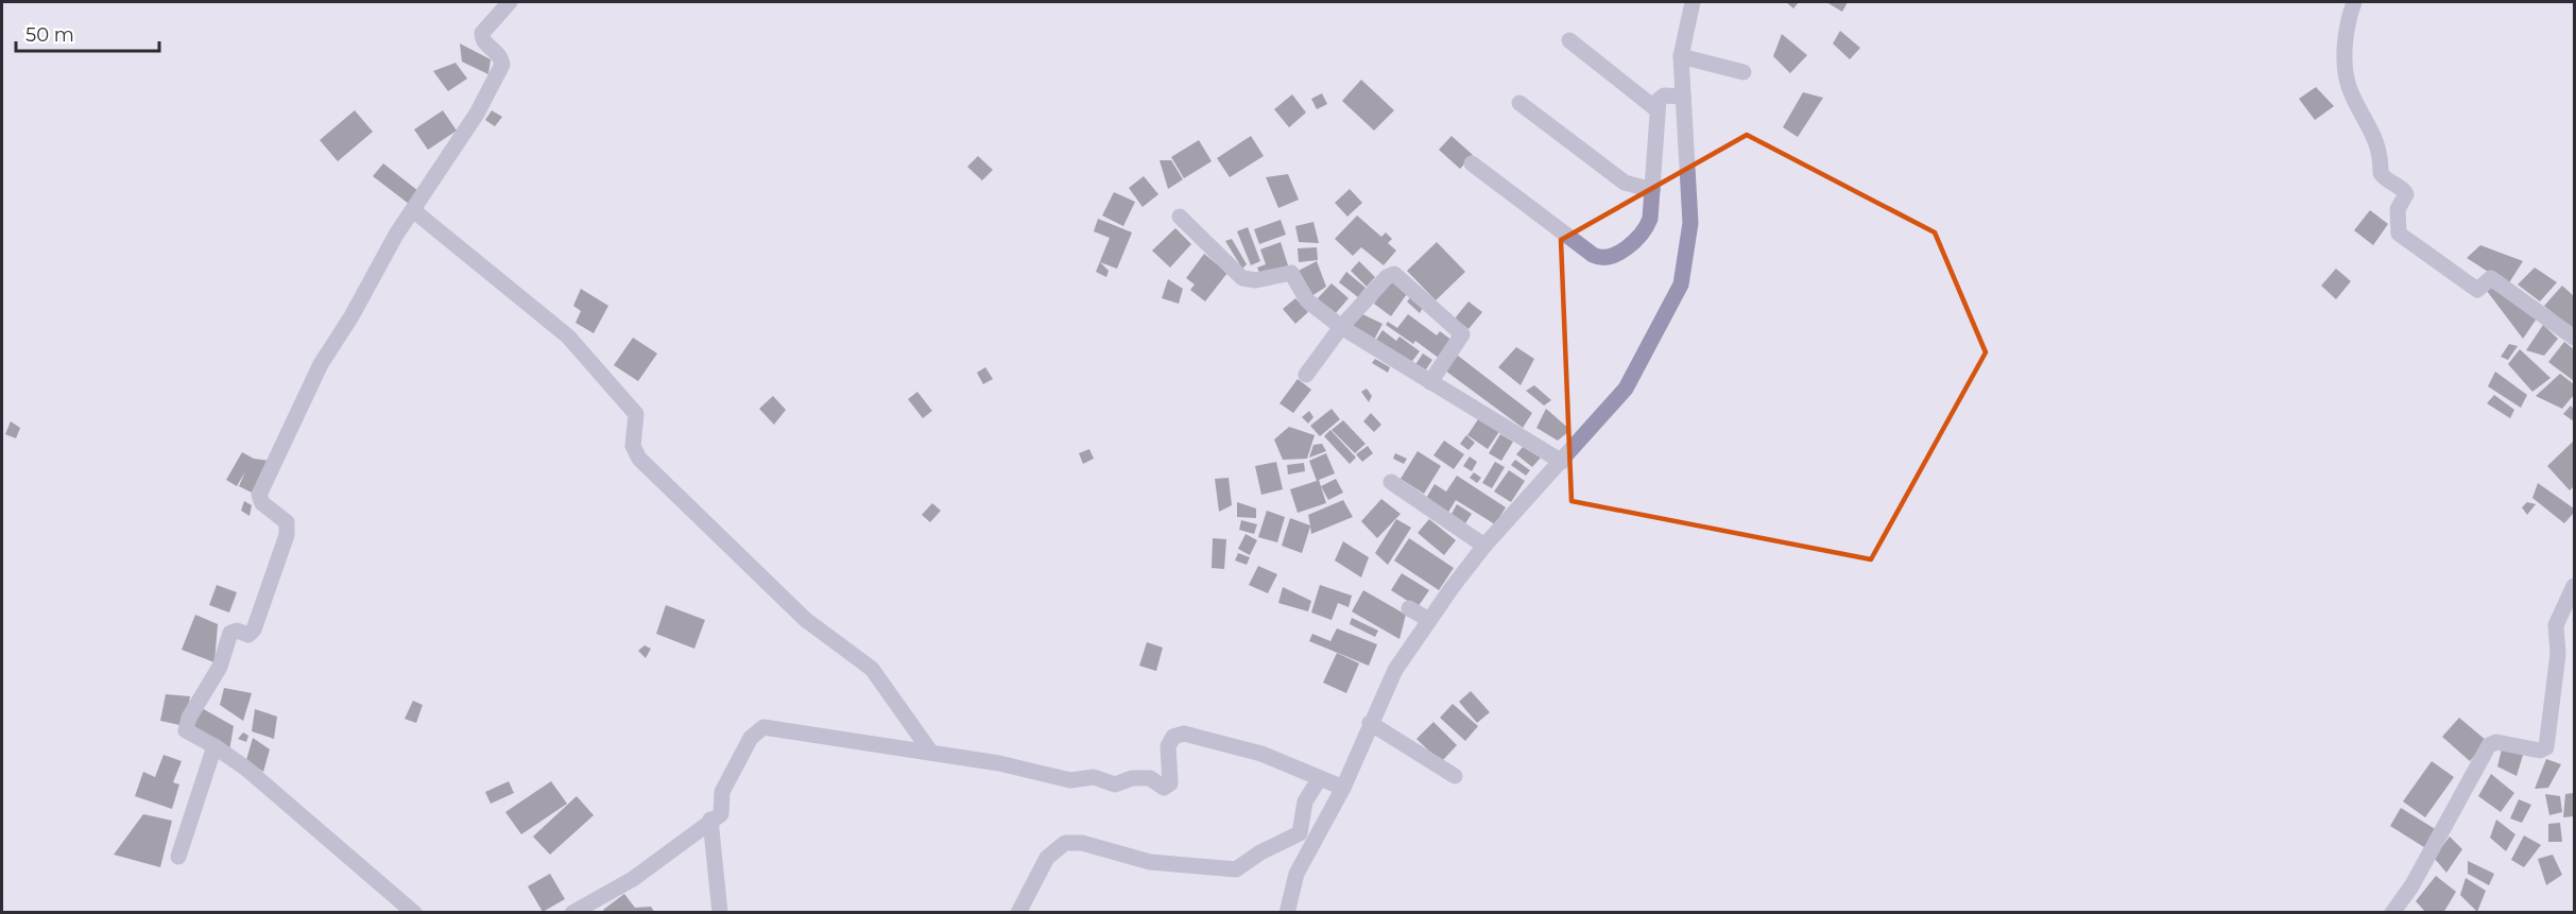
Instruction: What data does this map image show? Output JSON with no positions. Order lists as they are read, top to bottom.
{
  "scale_bar": "50 m"
}
